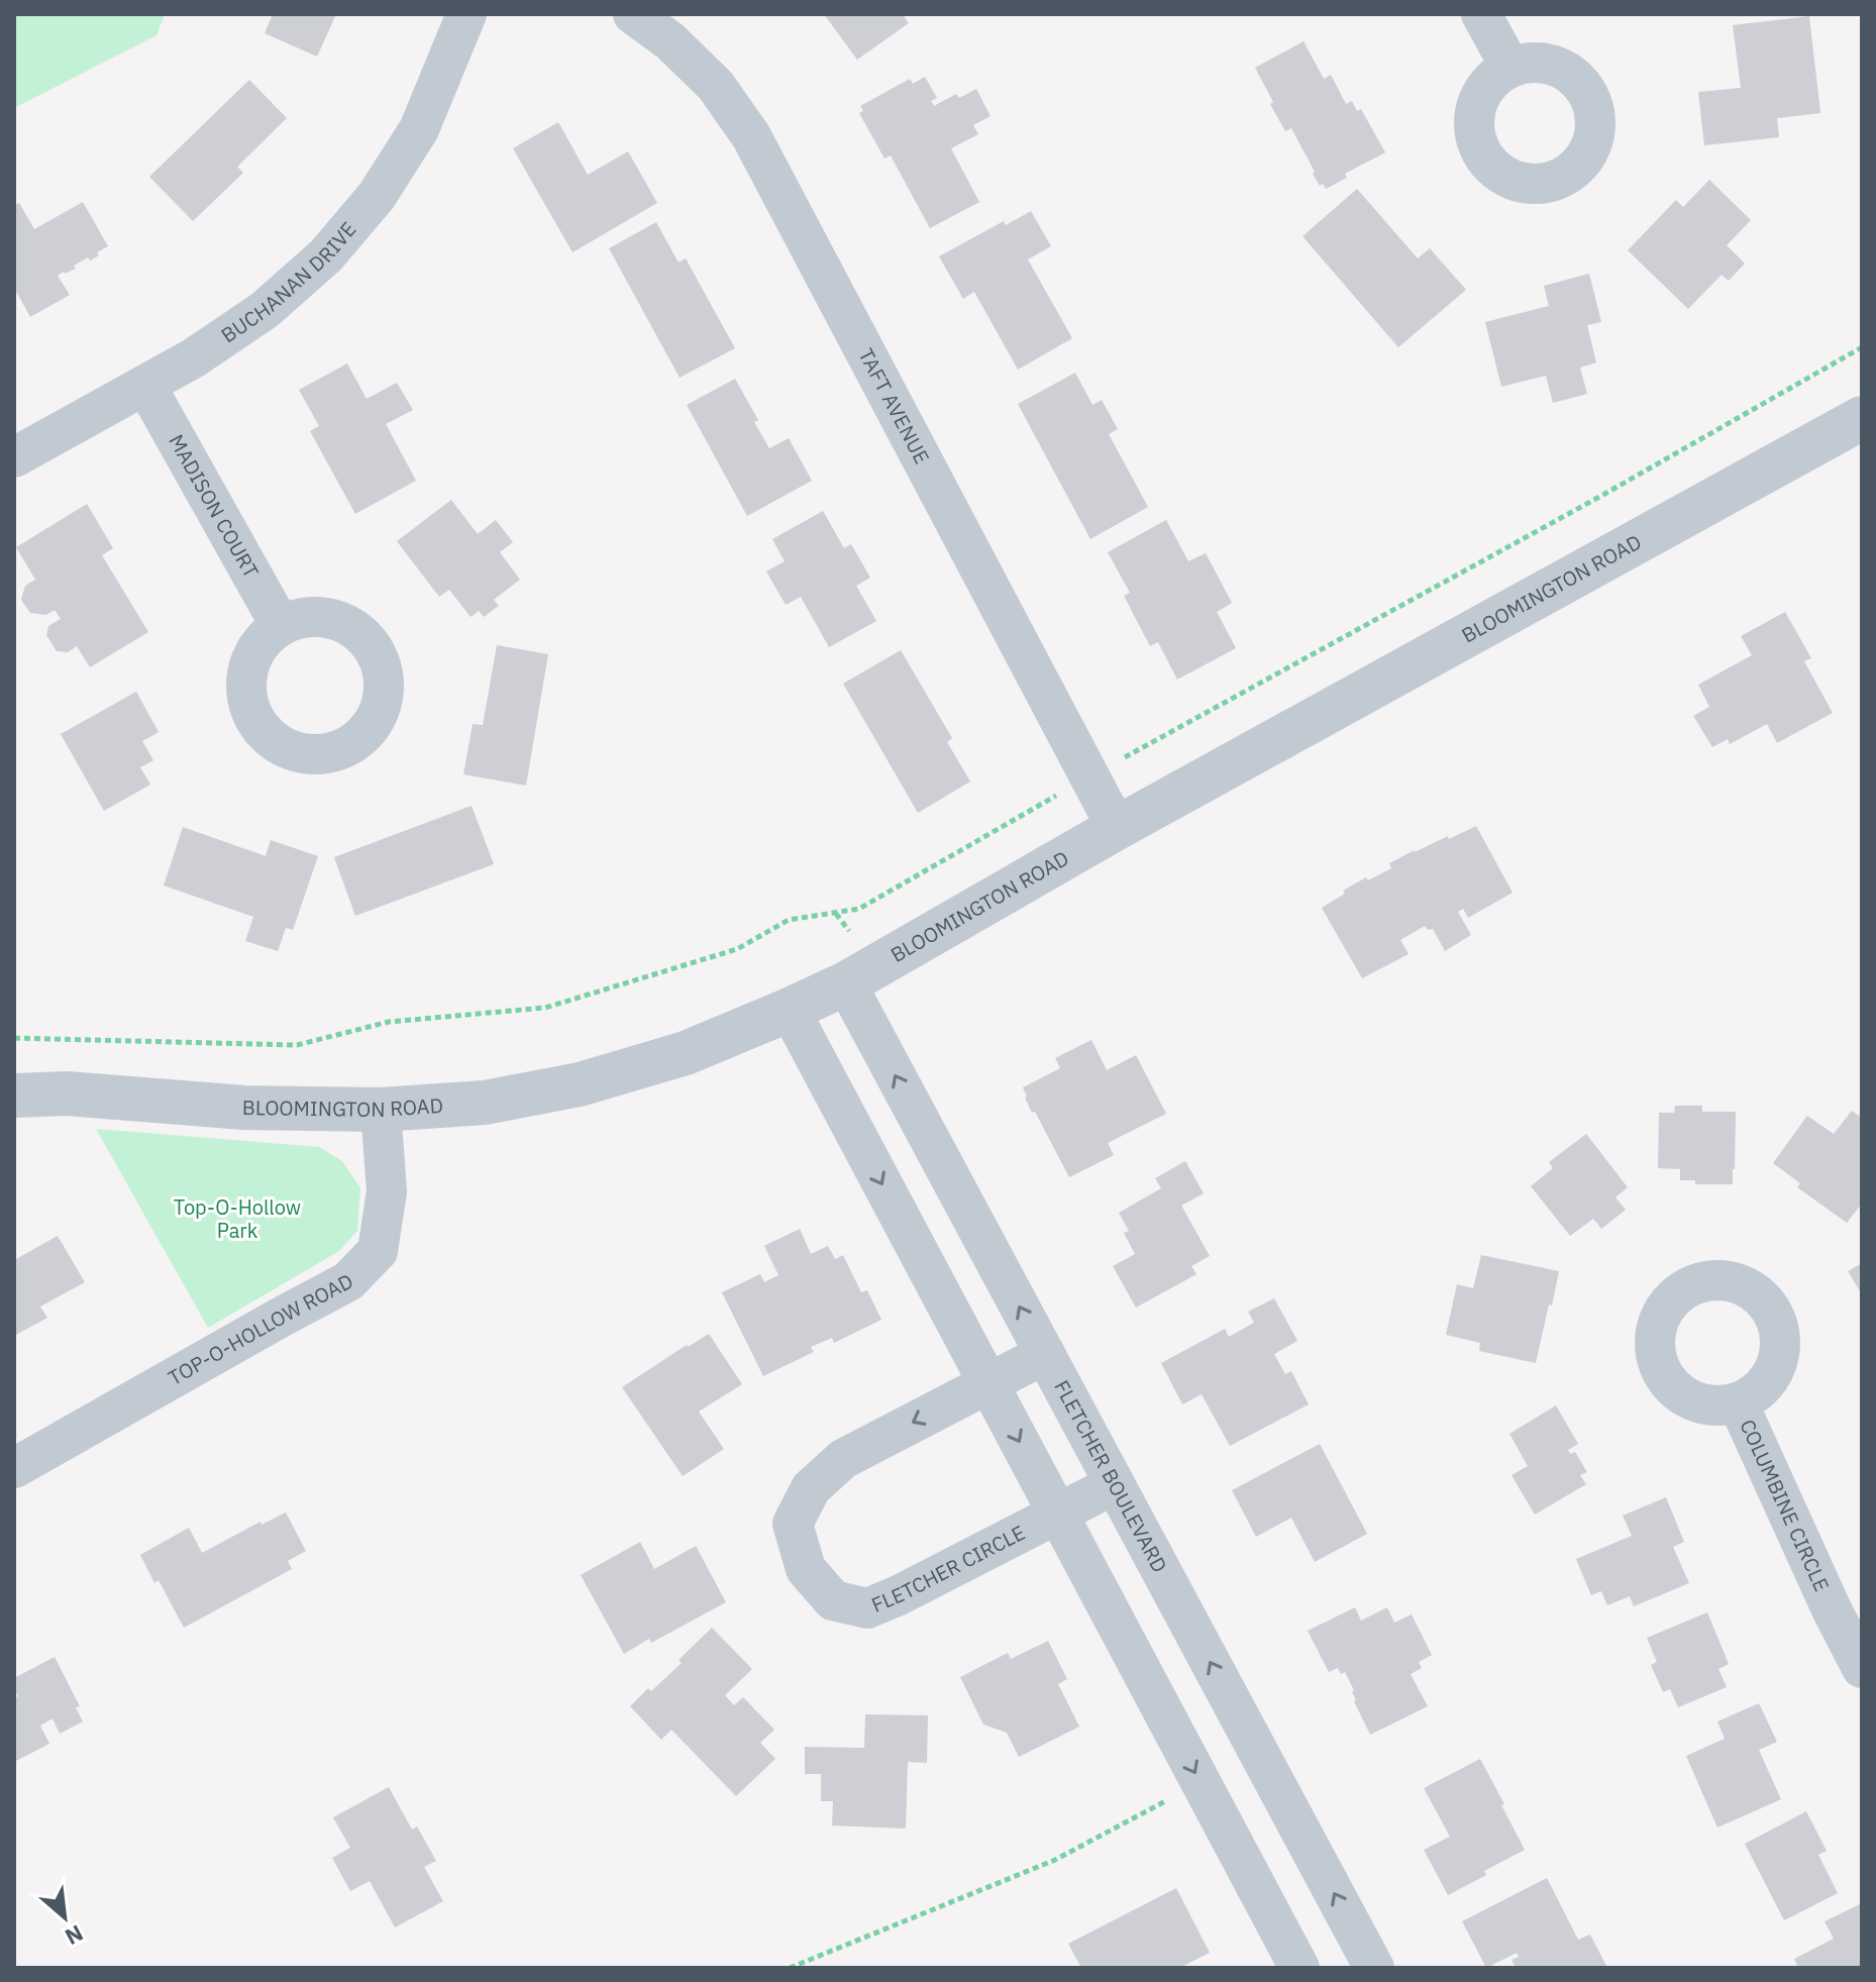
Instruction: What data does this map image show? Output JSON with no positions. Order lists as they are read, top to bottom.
{
  "streets": {
    "street": [
      "BUCHANAN DRIVE",
      "TAFT AVENUE",
      "MADISON COURT",
      "BLOOMINGTON ROAD",
      "TOP-O-HOLLOW ROAD",
      "FLETCHER BOULEVARD",
      "COLUMBINE CIRCLE",
      "FLETCHER CIRCLE"
    ]
  },
  "crossings": [
    ["BUCHANAN DRIVE", "MADISON COURT"],
    ["TAFT AVENUE", "BLOOMINGTON ROAD"],
    ["BLOOMINGTON ROAD", "TOP-O-HOLLOW ROAD"],
    ["BLOOMINGTON ROAD", "FLETCHER BOULEVARD"],
    ["FLETCHER BOULEVARD", "FLETCHER CIRCLE"]
  ],
  "parks": ["Top-O-Hollow Park"],
  "north": "bottom right"
}
